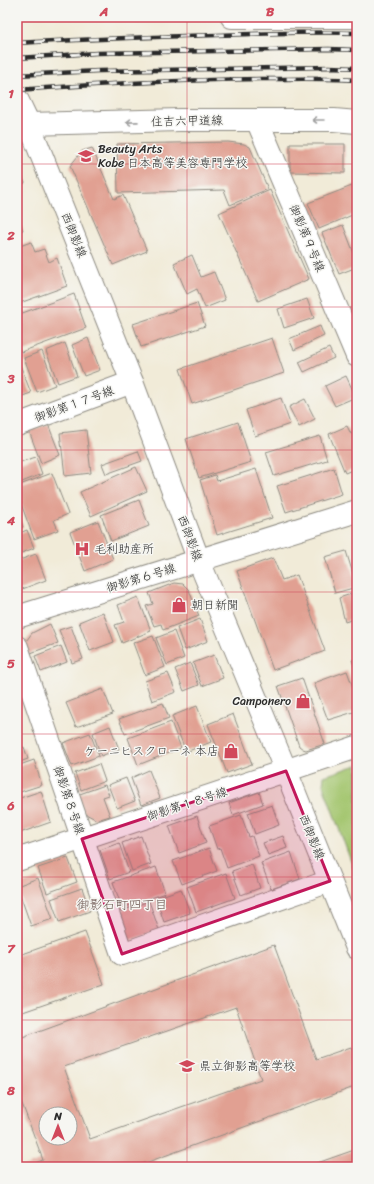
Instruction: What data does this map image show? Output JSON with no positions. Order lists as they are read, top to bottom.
{
  "streets": {
    "street": [
      "住吉六甲道線",
      "西御影線",
      "御影第９号線",
      "御影第１７号線",
      "御影第６号線",
      "御影第８号線",
      "御影第１８号線"
    ]
  },
  "crossings": [
    ["住吉六甲道線", "西御影線"],
    ["住吉六甲道線", "御影第９号線"],
    ["西御影線", "御影第１７号線"],
    ["西御影線", "御影第６号線"],
    ["西御影線", "御影第８号線"],
    ["西御影線", "御影第１８号線"],
    ["御影第８号線", "御影第１８号線"]
  ],
  "districts": ["御影石町四丁目"],
  "places": {
    "school or university": ["Beauty Arts Kobe 日本高等美容専門学校", "県立御影高等学校"],
    "hospital": ["毛利助産所"],
    "shop": ["朝日新聞", "Camponero", "ケーニヒスクローネ 本店"]
  },
  "north": "top",
  "grid": {
    "columns": ["A", "B"],
    "rows": [
      "1",
      "2",
      "3",
      "4",
      "5",
      "6",
      "7",
      "8"
    ]
  }
}
